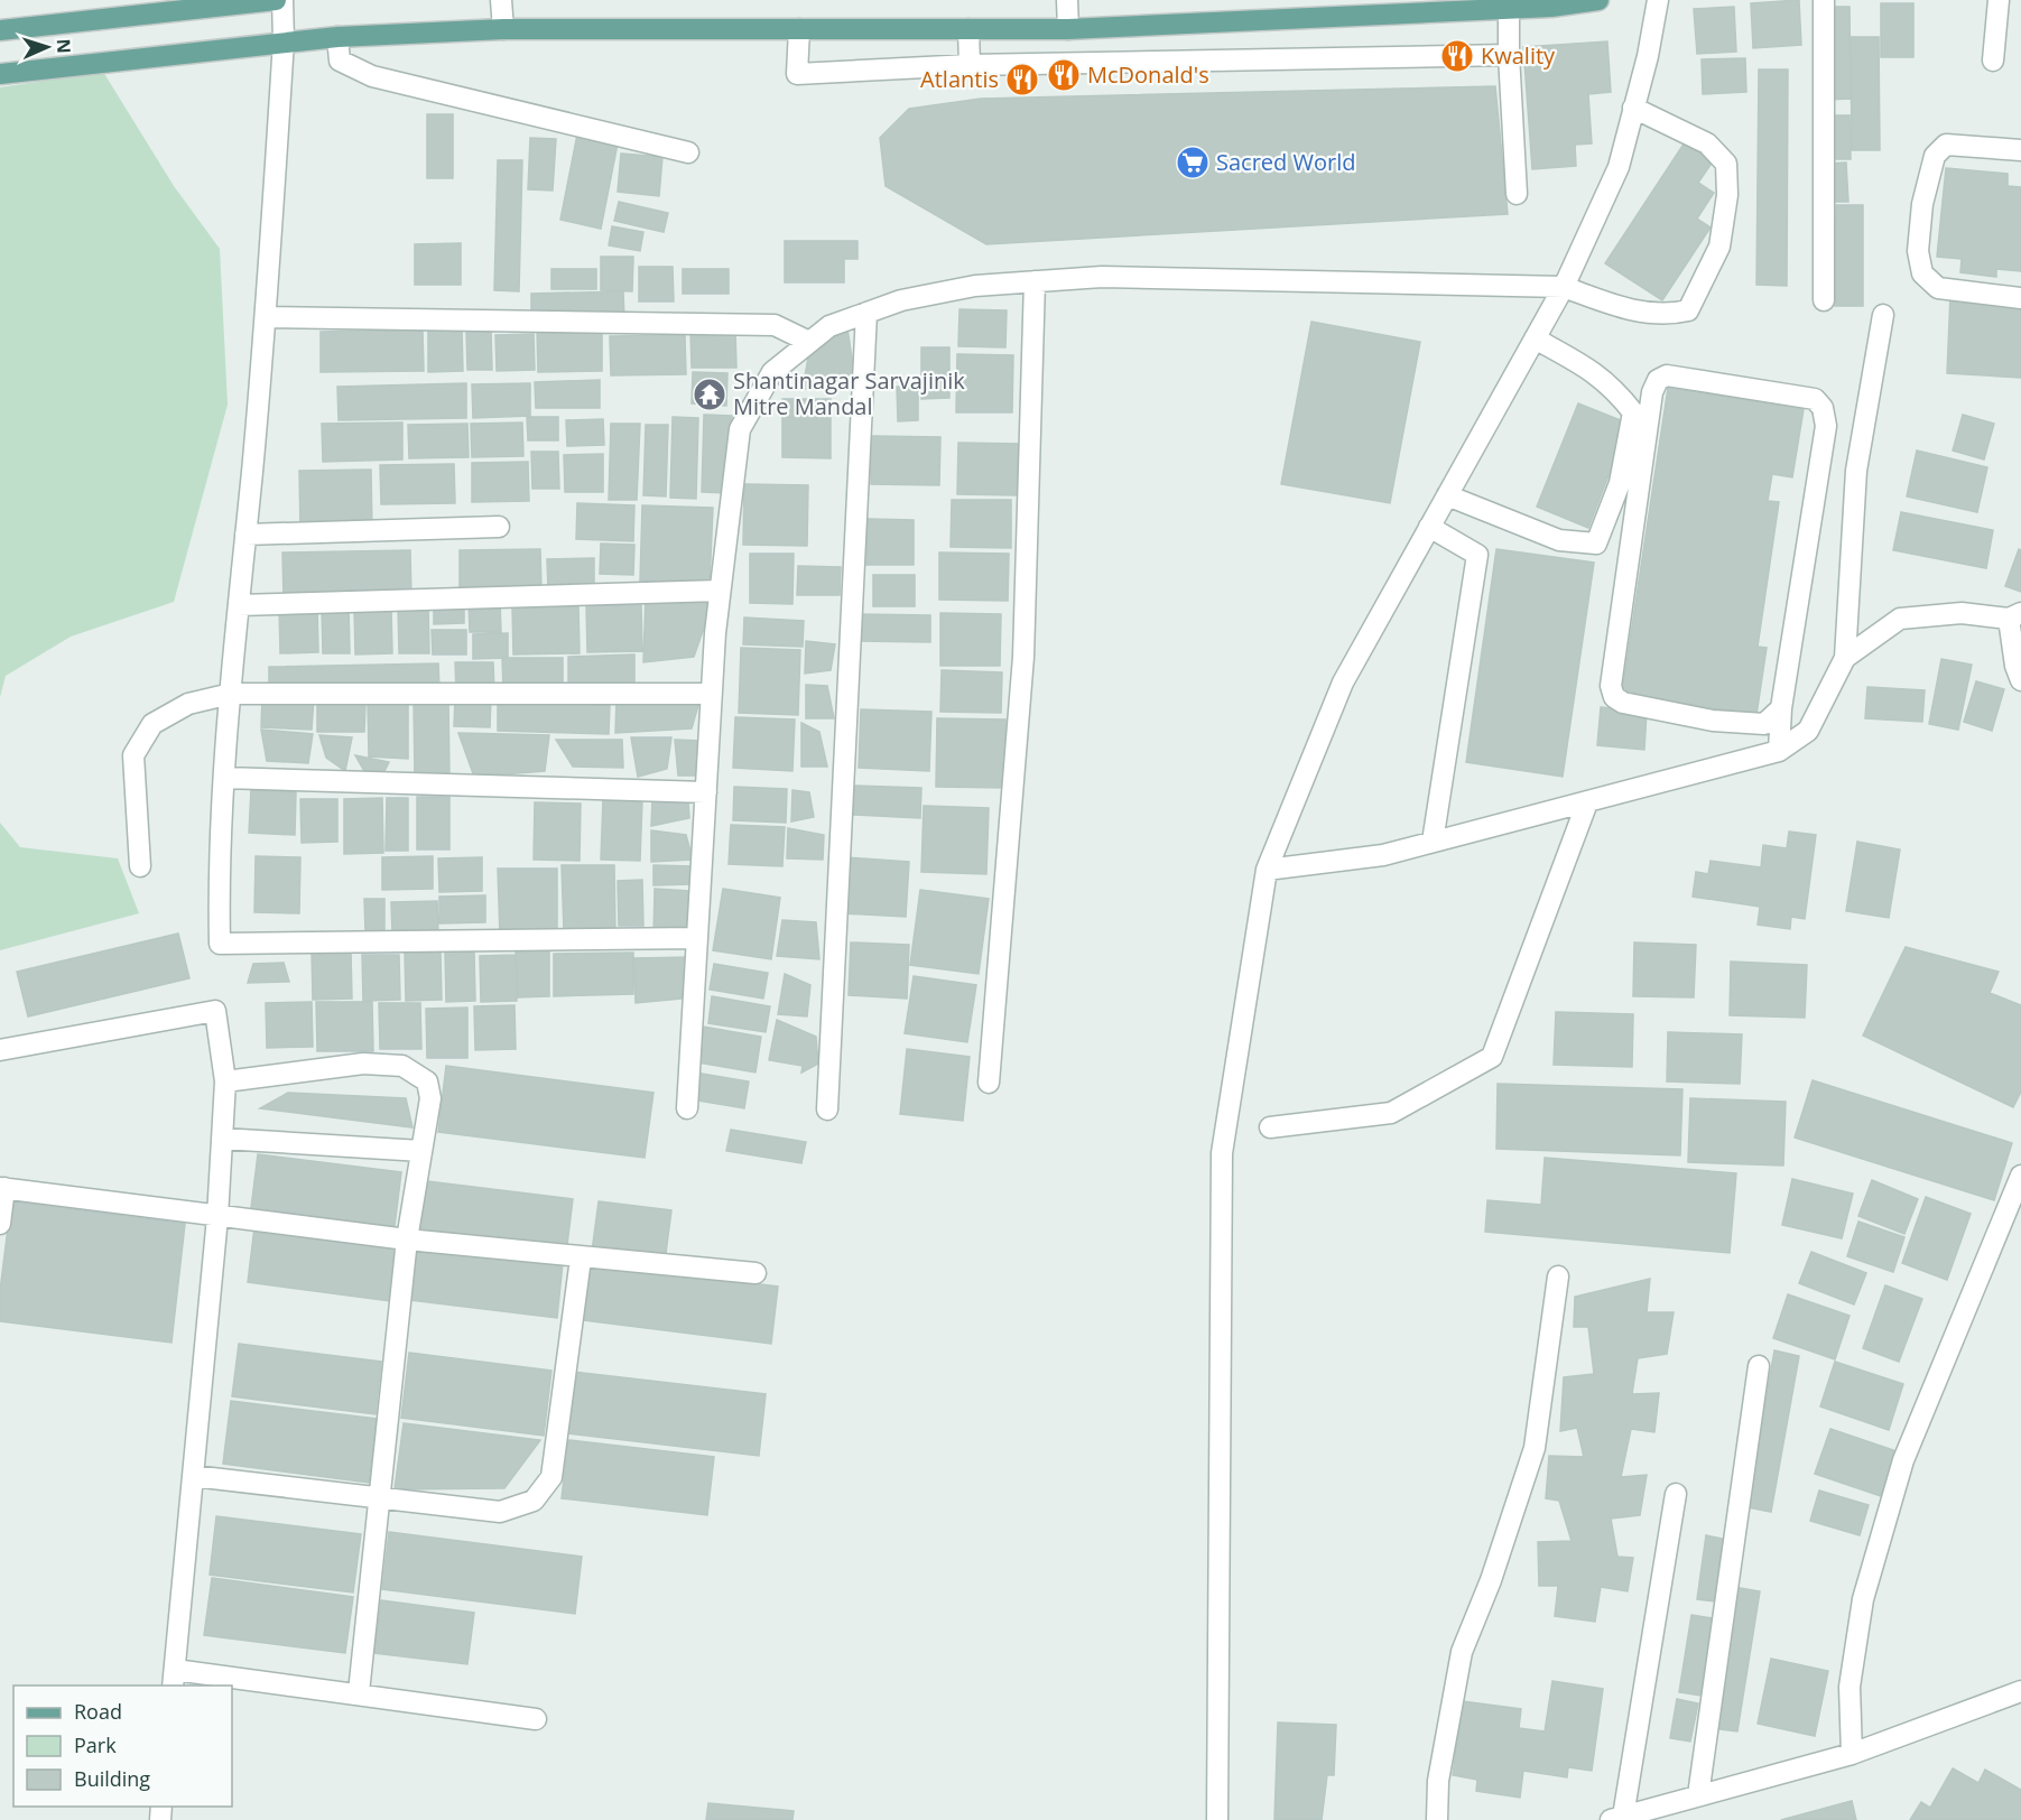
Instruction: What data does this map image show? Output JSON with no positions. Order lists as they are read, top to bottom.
{
  "places": {
    "restaurant": ["Kwality", "McDonald's", "Atlantis"],
    "supermarket": ["Sacred World"],
    "temple": ["Shantinagar Sarvajinik Mitre Mandal"]
  },
  "legend": ["Road", "Park", "Building"],
  "north": "right"
}
